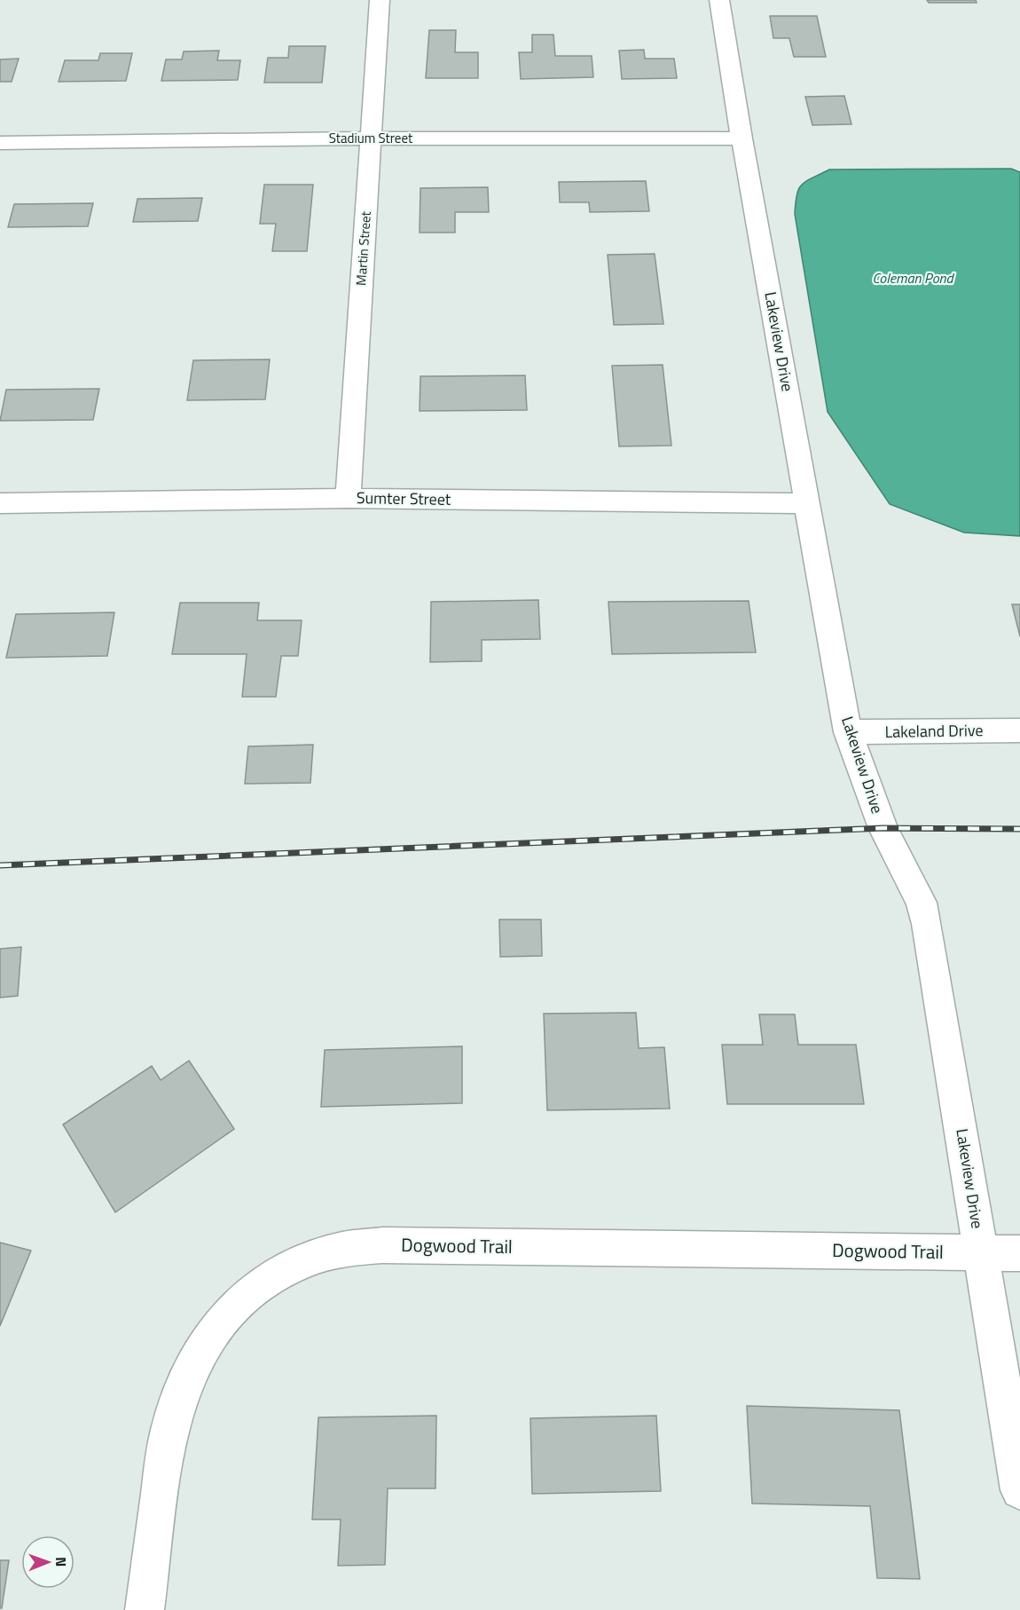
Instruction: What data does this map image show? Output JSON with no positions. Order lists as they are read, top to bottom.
{
  "streets": {
    "street": [
      "Stadium Street",
      "Martin Street",
      "Lakeview Drive",
      "Sumter Street",
      "Lakeland Drive",
      "Dogwood Trail"
    ]
  },
  "crossings": [
    ["Stadium Street", "Martin Street"],
    ["Stadium Street", "Lakeview Drive"],
    ["Martin Street", "Sumter Street"],
    ["Lakeview Drive", "Sumter Street"],
    ["Lakeview Drive", "Lakeland Drive"],
    ["Lakeview Drive", "Dogwood Trail"]
  ],
  "water": ["Coleman Pond"],
  "north": "right"
}
